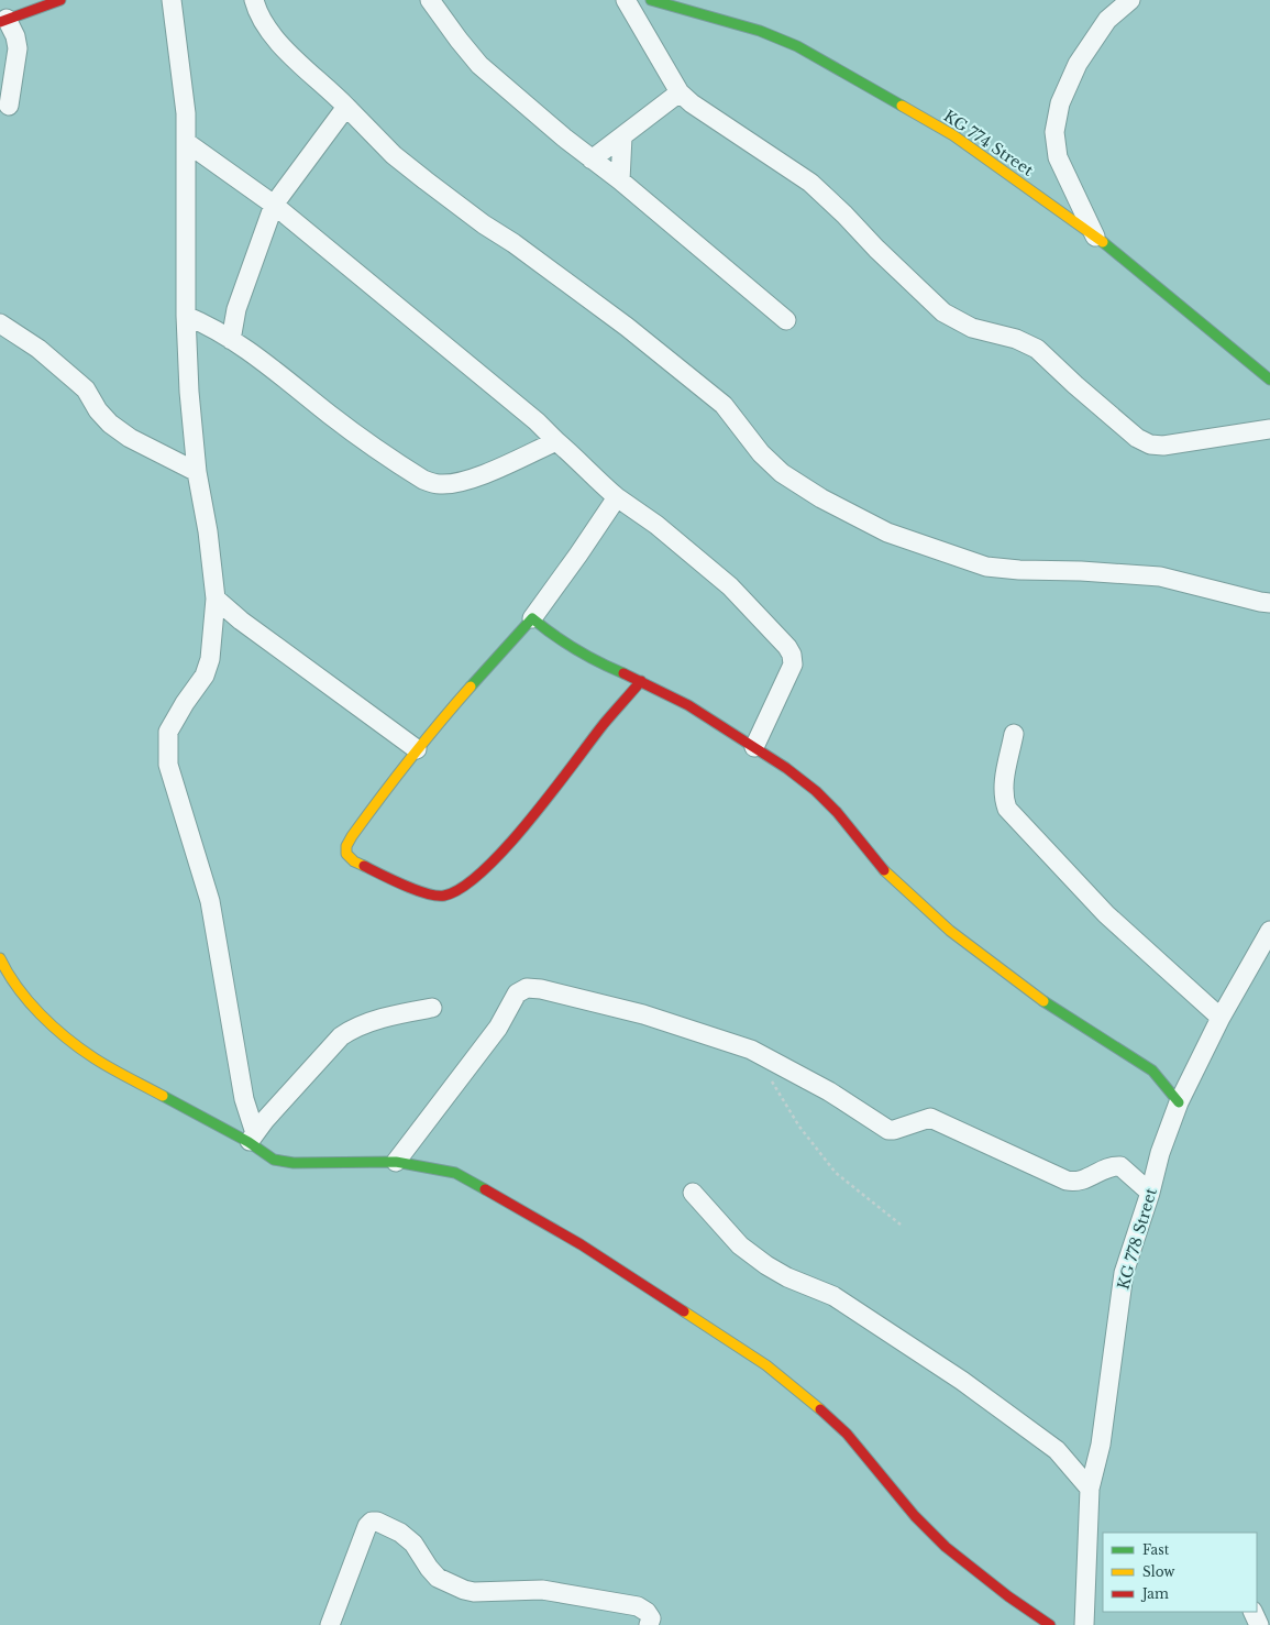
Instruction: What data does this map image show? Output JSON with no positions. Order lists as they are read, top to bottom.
{
  "streets": {
    "street": ["KG 774 Street", "KG 778 Street"]
  },
  "legend": ["Fast", "Slow", "Jam"]
}
